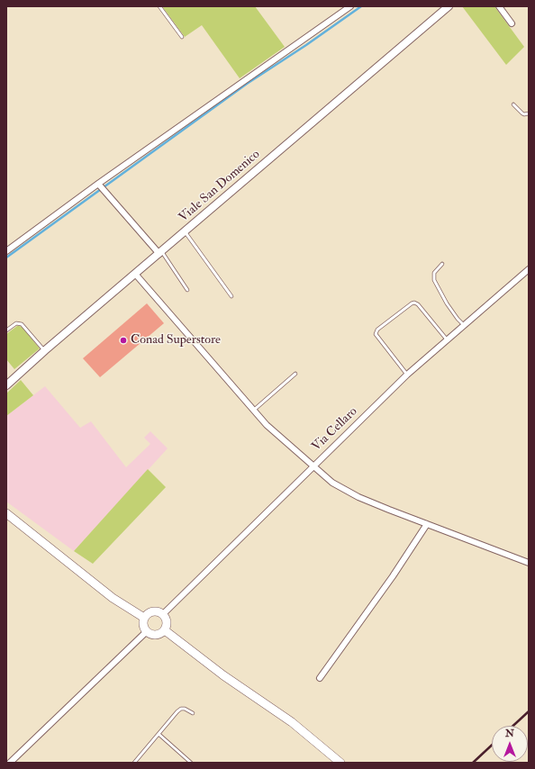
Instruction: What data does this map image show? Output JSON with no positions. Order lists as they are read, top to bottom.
{
  "streets": {
    "main road": ["Viale San Domenico"],
    "street": ["Via Cellaro"]
  },
  "places": ["Conad Superstore"],
  "north": "top"
}
